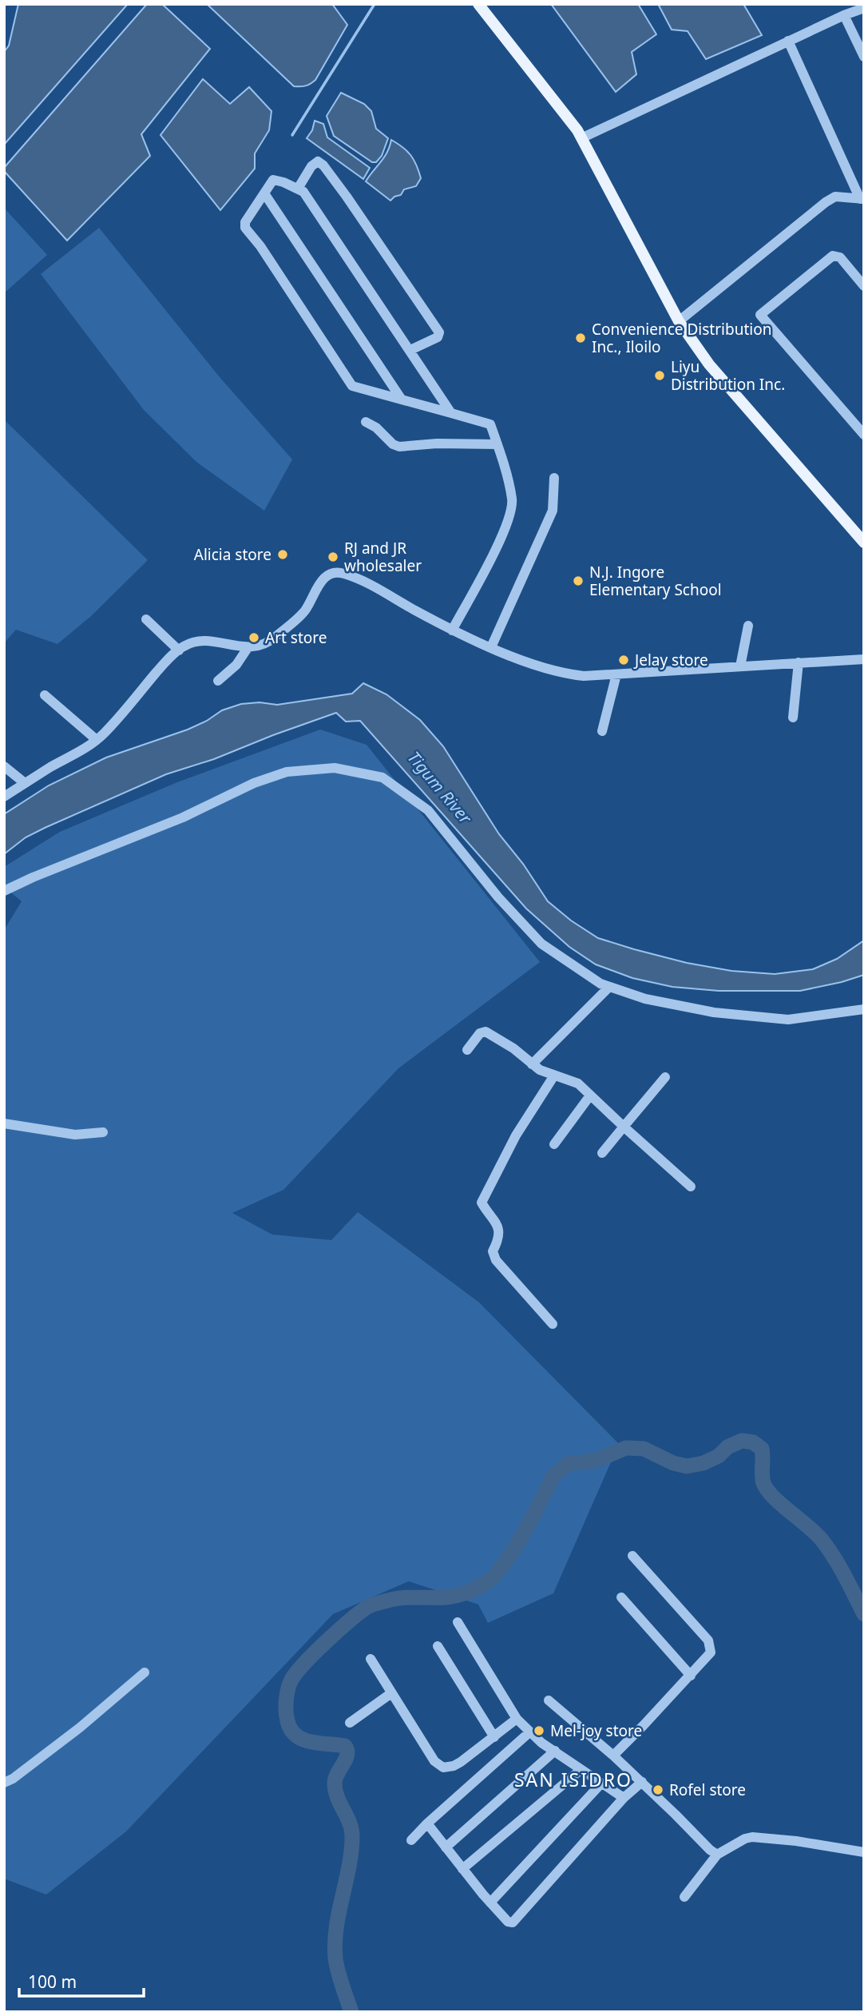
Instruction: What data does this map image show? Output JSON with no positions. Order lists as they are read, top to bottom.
{
  "districts": ["SAN ISIDRO"],
  "water": ["Tigum River"],
  "places": [
    "Convenience Distribution Inc., Iloilo",
    "Liyu Distribution Inc.",
    "Alicia store",
    "RJ and JR wholesaler",
    "N.J. Ingore Elementary School",
    "Art store",
    "Jelay store",
    "Mel-joy store",
    "Rofel store"
  ],
  "scale_bar": "100 m"
}
